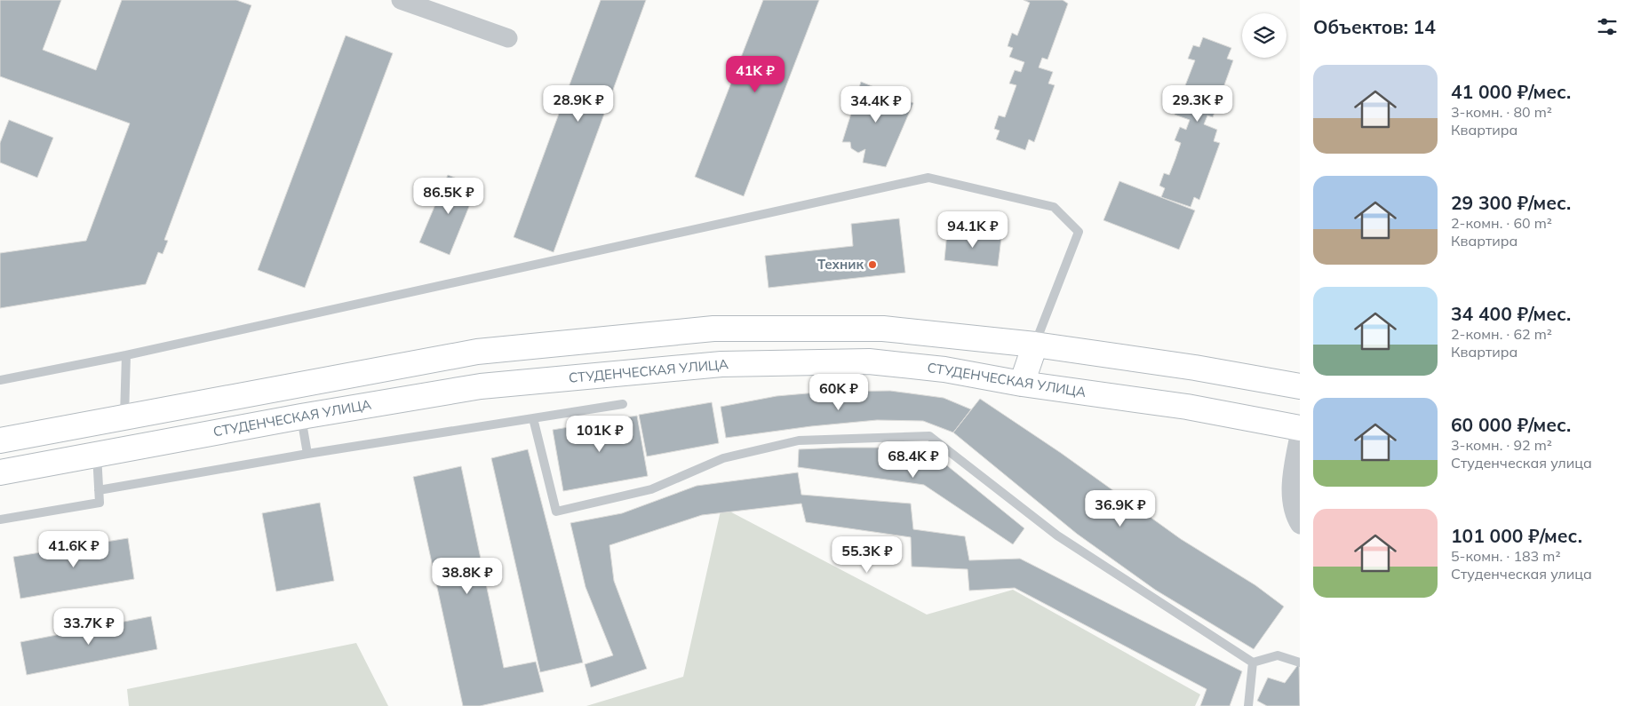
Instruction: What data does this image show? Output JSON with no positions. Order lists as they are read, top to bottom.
{
  "streets": {
    "main road": ["СТУДЕНЧЕСКАЯ УЛИЦА"]
  },
  "places": ["Техник"],
  "page": {
    "heading": "Объектов: 14",
    "list": [
      {
        "name": "41 000 ₽/мес.",
        "note": "3-комн. · 80 m² · Квартира"
      },
      {
        "name": "29 300 ₽/мес.",
        "note": "2-комн. · 60 m² · Квартира"
      },
      {
        "name": "34 400 ₽/мес.",
        "note": "2-комн. · 62 m² · Квартира"
      },
      {
        "name": "60 000 ₽/мес.",
        "note": "3-комн. · 92 m² · Студенческая улица"
      },
      {
        "name": "101 000 ₽/мес.",
        "note": "5-комн. · 183 m² · Студенческая улица"
      }
    ],
    "price": [
      "41K ₽",
      "28.9K ₽",
      "29.3K ₽",
      "34.4K ₽",
      "86.5K ₽",
      "94.1K ₽",
      "60K ₽",
      "101K ₽",
      "68.4K ₽",
      "36.9K ₽",
      "41.6K ₽",
      "55.3K ₽",
      "38.8K ₽",
      "33.7K ₽"
    ]
  }
}
